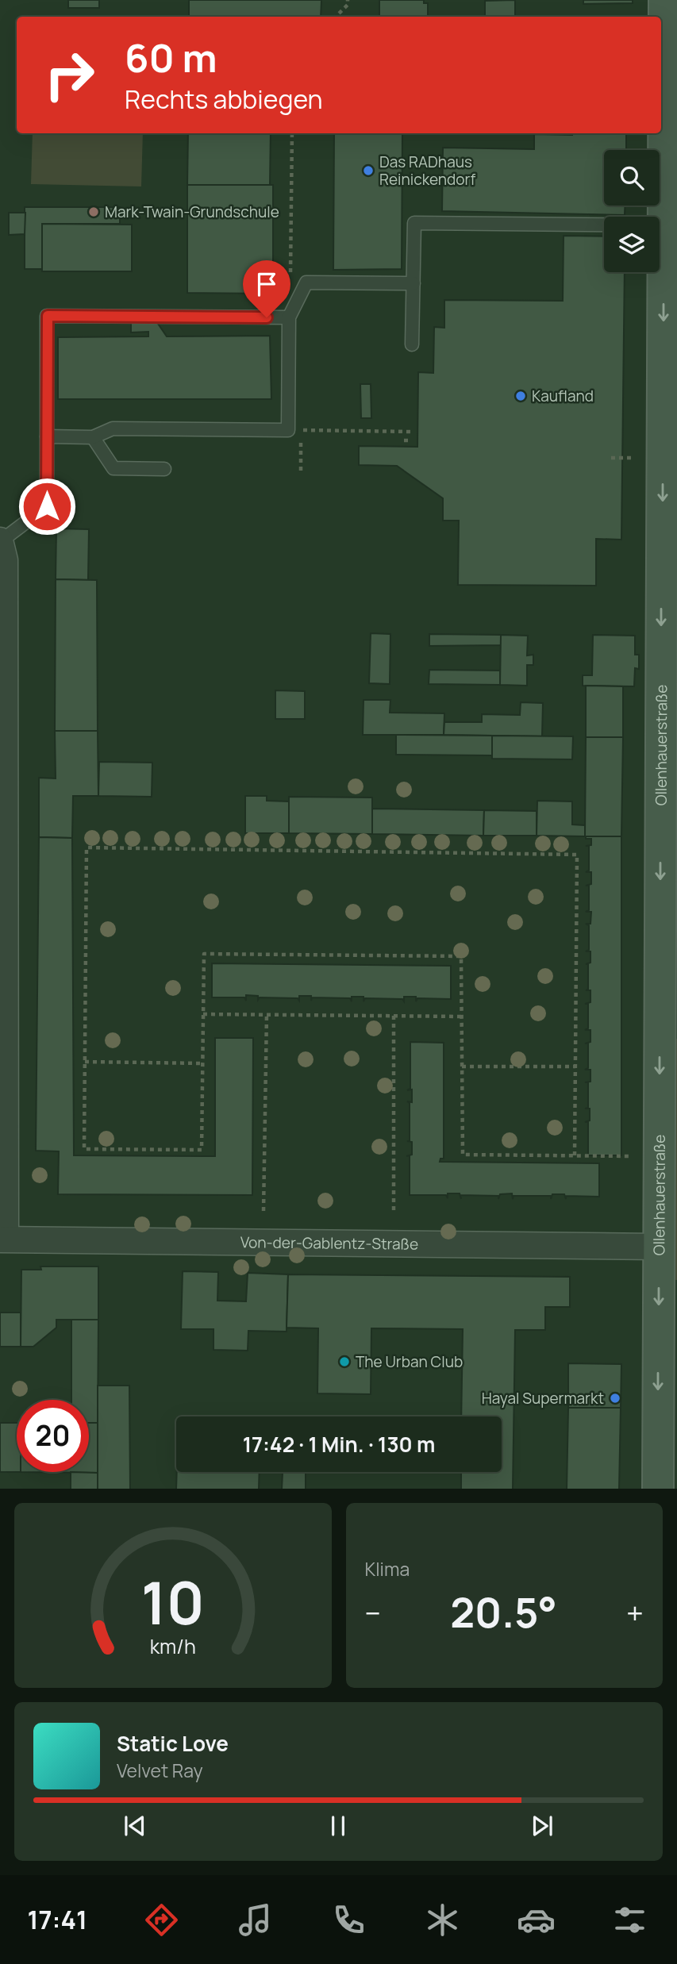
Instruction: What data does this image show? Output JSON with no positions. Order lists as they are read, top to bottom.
{
  "streets": {
    "main road": ["Ollenhauerstraße"],
    "street": ["Von-der-Gablentz-Straße"]
  },
  "crossings": [
    ["Ollenhauerstraße", "Von-der-Gablentz-Straße"]
  ],
  "one_way": ["Ollenhauerstraße"],
  "places": [
    "Das RADhaus Reinickendorf",
    "Mark-Twain-Grundschule",
    "Kaufland",
    "The Urban Club",
    "Hayal Supermarkt"
  ],
  "page": {
    "turn": ["60 m", "Rechts abbiegen"],
    "limit": "20",
    "trip": "17:42 · 1 Min. · 130 m",
    "tile": "Klima",
    "heat": ["−", "20.5°", "+"],
    "song": ["Static Love", "Velvet Ray"],
    "tabs": "17:41",
    "gauge": ["10", "km/h"]
  }
}
